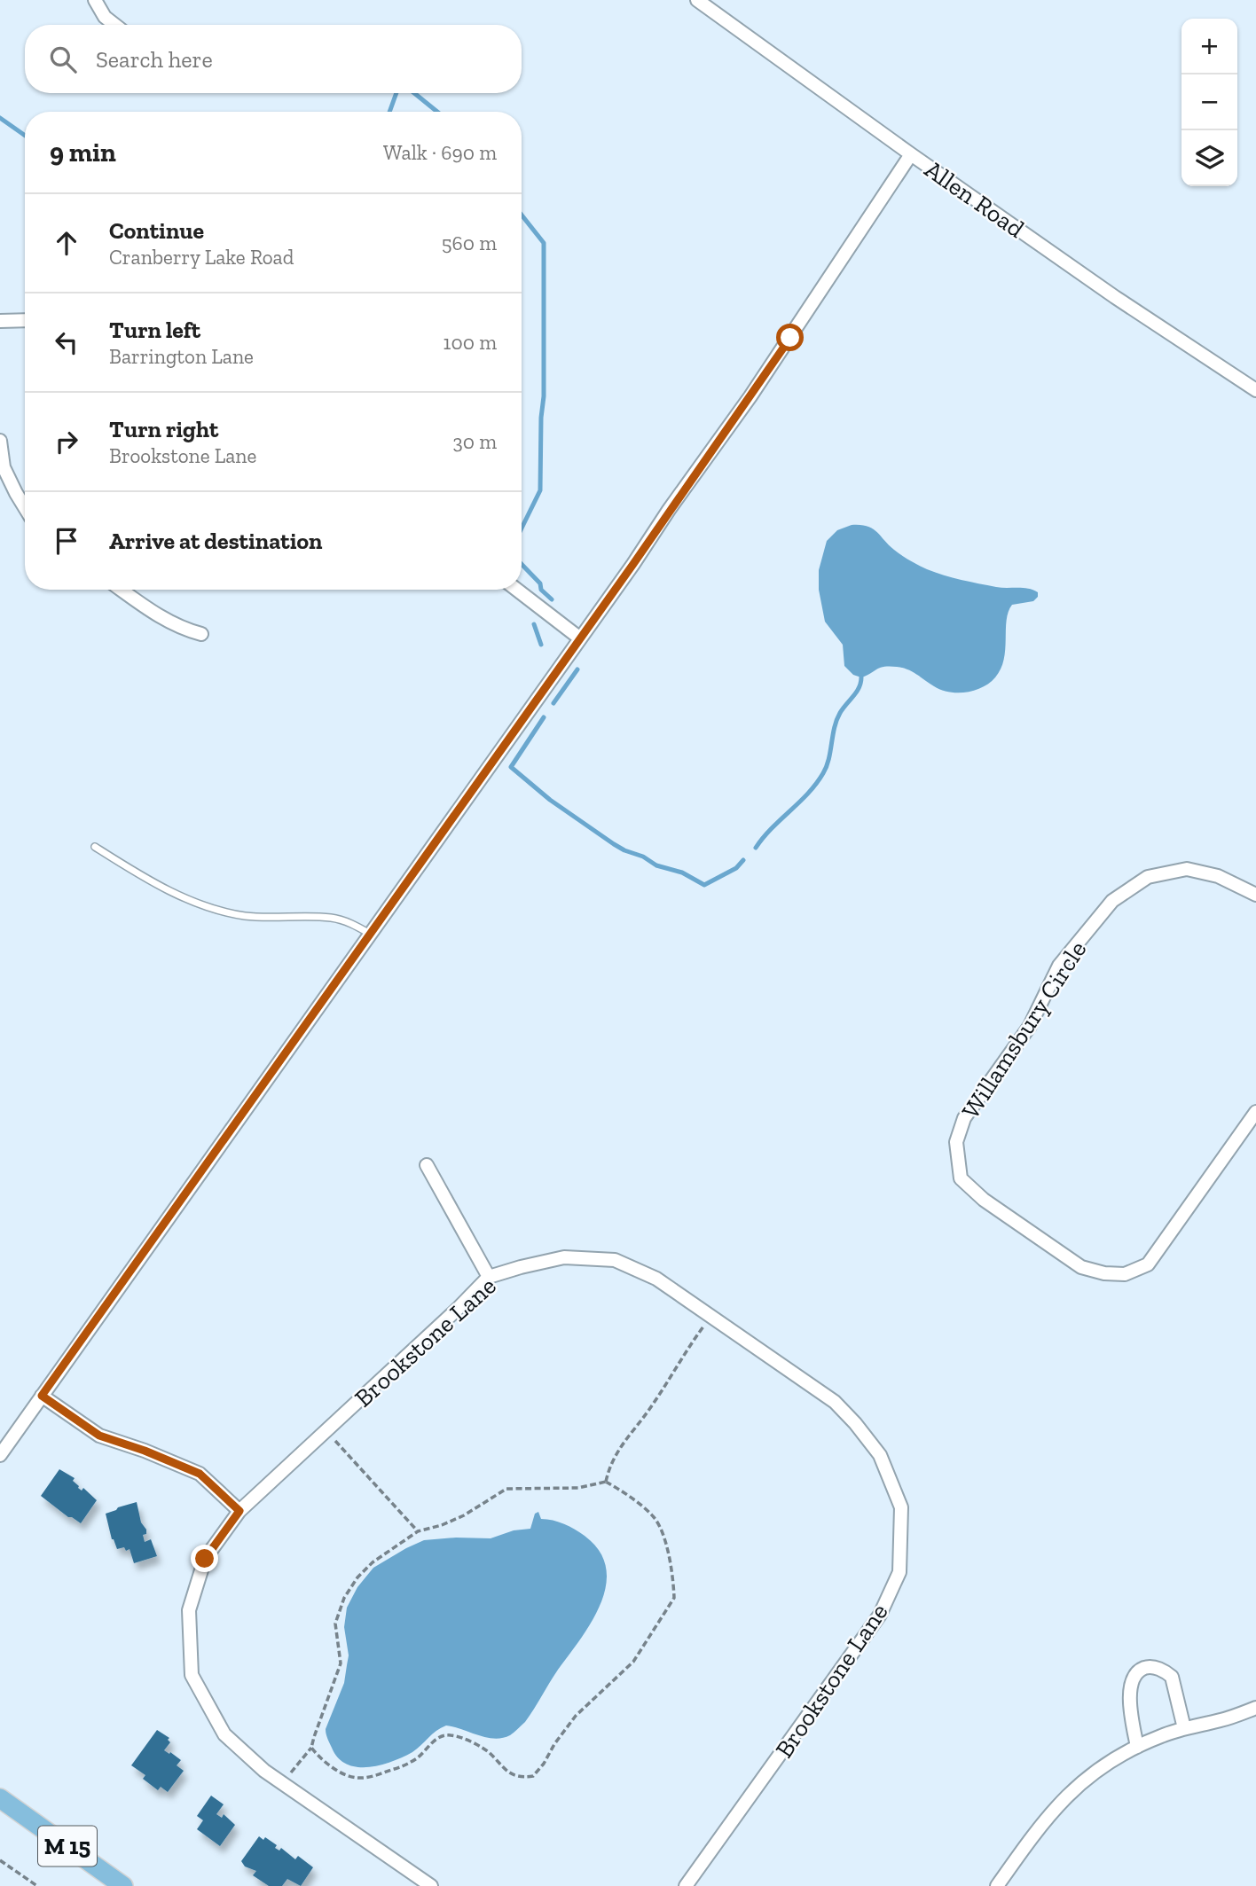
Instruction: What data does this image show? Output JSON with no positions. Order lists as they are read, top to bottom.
{
  "streets": {
    "main road": ["M 15"],
    "street": ["Allen Road", "Willamsbury Circle", "Brookstone Lane"]
  },
  "page": {
    "map_buttons": ["+", "−"],
    "search": "Search here",
    "heading": ["9 min", "Walk · 690 m"],
    "list": [
      ["Continue", "Cranberry Lake Road", "560 m"],
      ["Turn left", "Barrington Lane", "100 m"],
      ["Turn right", "Brookstone Lane", "30 m"],
      "Arrive at destination"
    ]
  }
}
